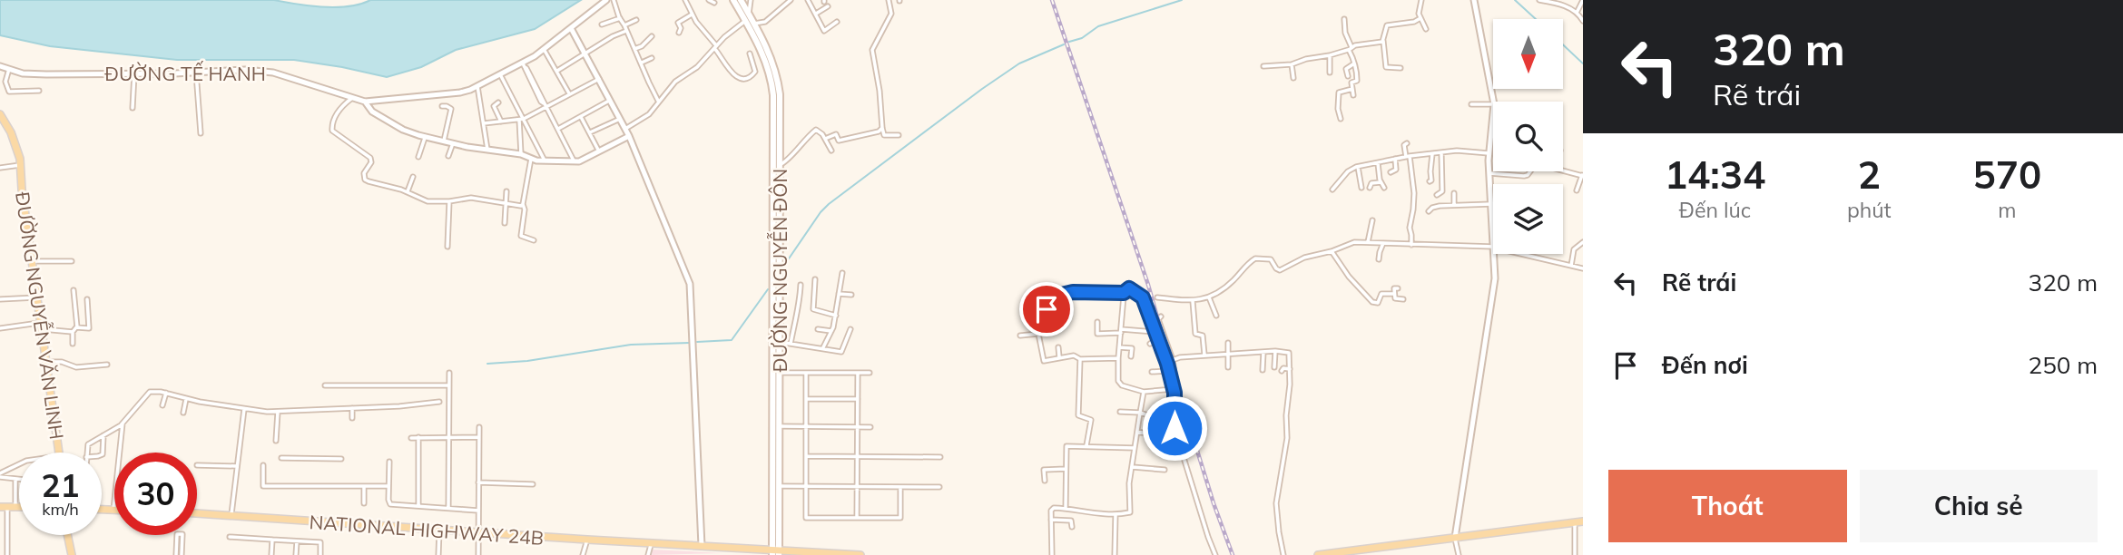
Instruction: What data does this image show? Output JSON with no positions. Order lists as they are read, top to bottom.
{
  "streets": {
    "main road": ["ĐƯỜNG NGUYỄN ĐÔN", "ĐƯỜNG NGUYỄN VĂN LINH", "NATIONAL HIGHWAY 24B"],
    "street": ["ĐƯỜNG TẾ HANH"]
  },
  "crossings": [
    ["ĐƯỜNG NGUYỄN ĐÔN", "NATIONAL HIGHWAY 24B"]
  ],
  "north": "bottom",
  "page": {
    "turn": ["320 m", "Rẽ trái"],
    "eta": [
      "14:34",
      "Đến lúc",
      "2",
      "phút",
      "570",
      "m"
    ],
    "list": [
      {
        "name": "Rẽ trái",
        "value": "320 m"
      },
      {
        "name": "Đến nơi",
        "value": "250 m"
      }
    ],
    "speed": "21 km/h",
    "limit": "30",
    "buttons": ["Thoát", "Chia sẻ"]
  }
}
